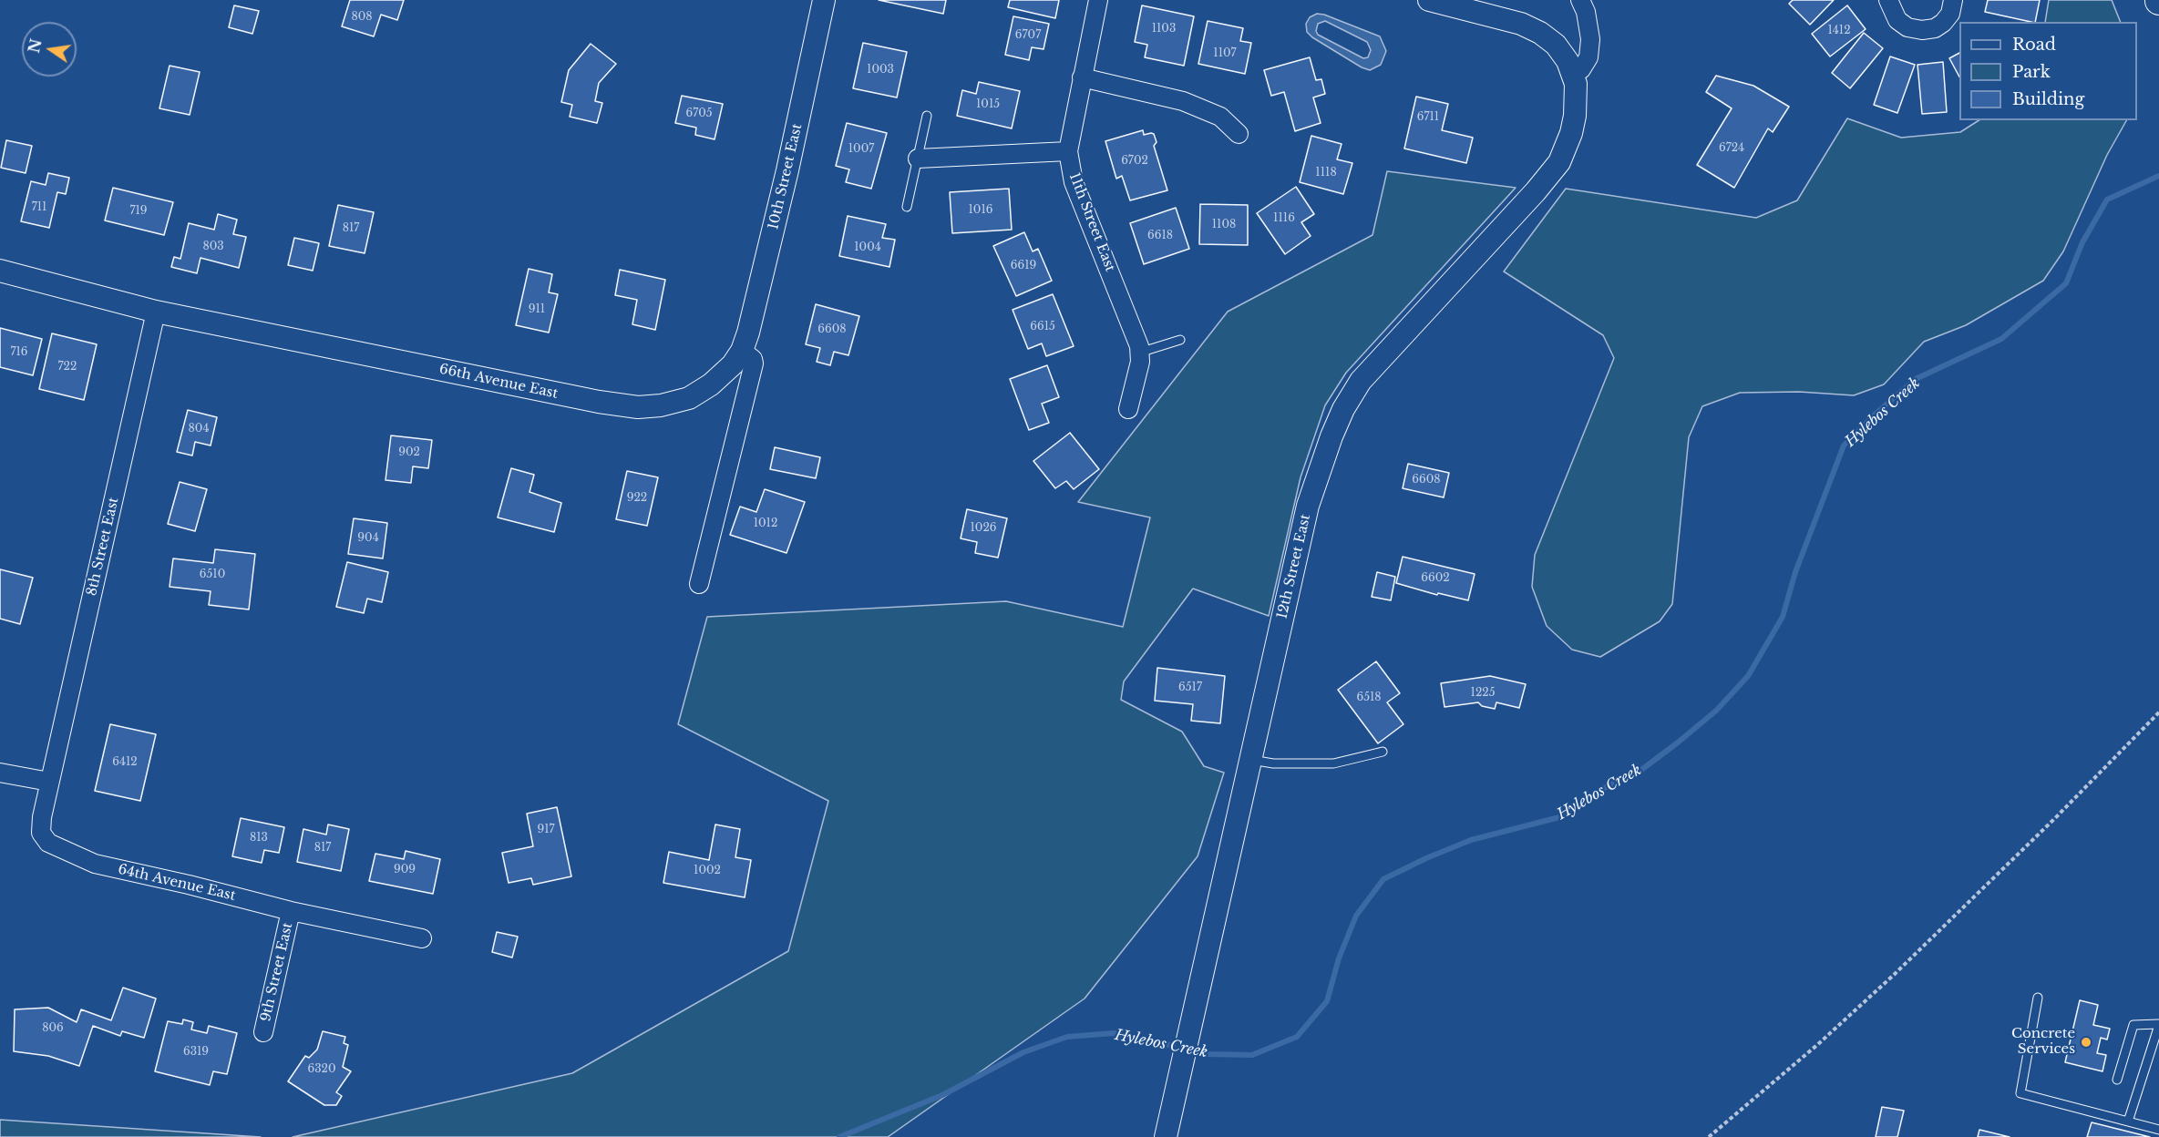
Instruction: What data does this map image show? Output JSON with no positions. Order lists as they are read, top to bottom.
{
  "streets": {
    "street": [
      "10th Street East",
      "11th Street East",
      "66th Avenue East",
      "8th Street East",
      "12th Street East",
      "64th Avenue East",
      "9th Street East"
    ]
  },
  "crossings": [
    ["10th Street East", "66th Avenue East"],
    ["66th Avenue East", "8th Street East"],
    ["8th Street East", "64th Avenue East"],
    ["64th Avenue East", "9th Street East"]
  ],
  "water": ["Hylebos Creek"],
  "places": ["Concrete Services"],
  "house_numbers": [
    "808",
    "1103",
    "1412",
    "6707",
    "1107",
    "1003",
    "1015",
    "6705",
    "6711",
    "6724",
    "1007",
    "6702",
    "1118",
    "711",
    "1016",
    "719",
    "1116",
    "1108",
    "817",
    "6618",
    "803",
    "1004",
    "6619",
    "911",
    "6615",
    "6608",
    "716",
    "722",
    "804",
    "902",
    "6608",
    "922",
    "1012",
    "1026",
    "904",
    "6510",
    "6602",
    "6517",
    "1225",
    "6518",
    "6412",
    "917",
    "813",
    "817",
    "909",
    "1002",
    "806",
    "6319",
    "6320"
  ],
  "legend": ["Road", "Park", "Building"],
  "north": "left"
}
